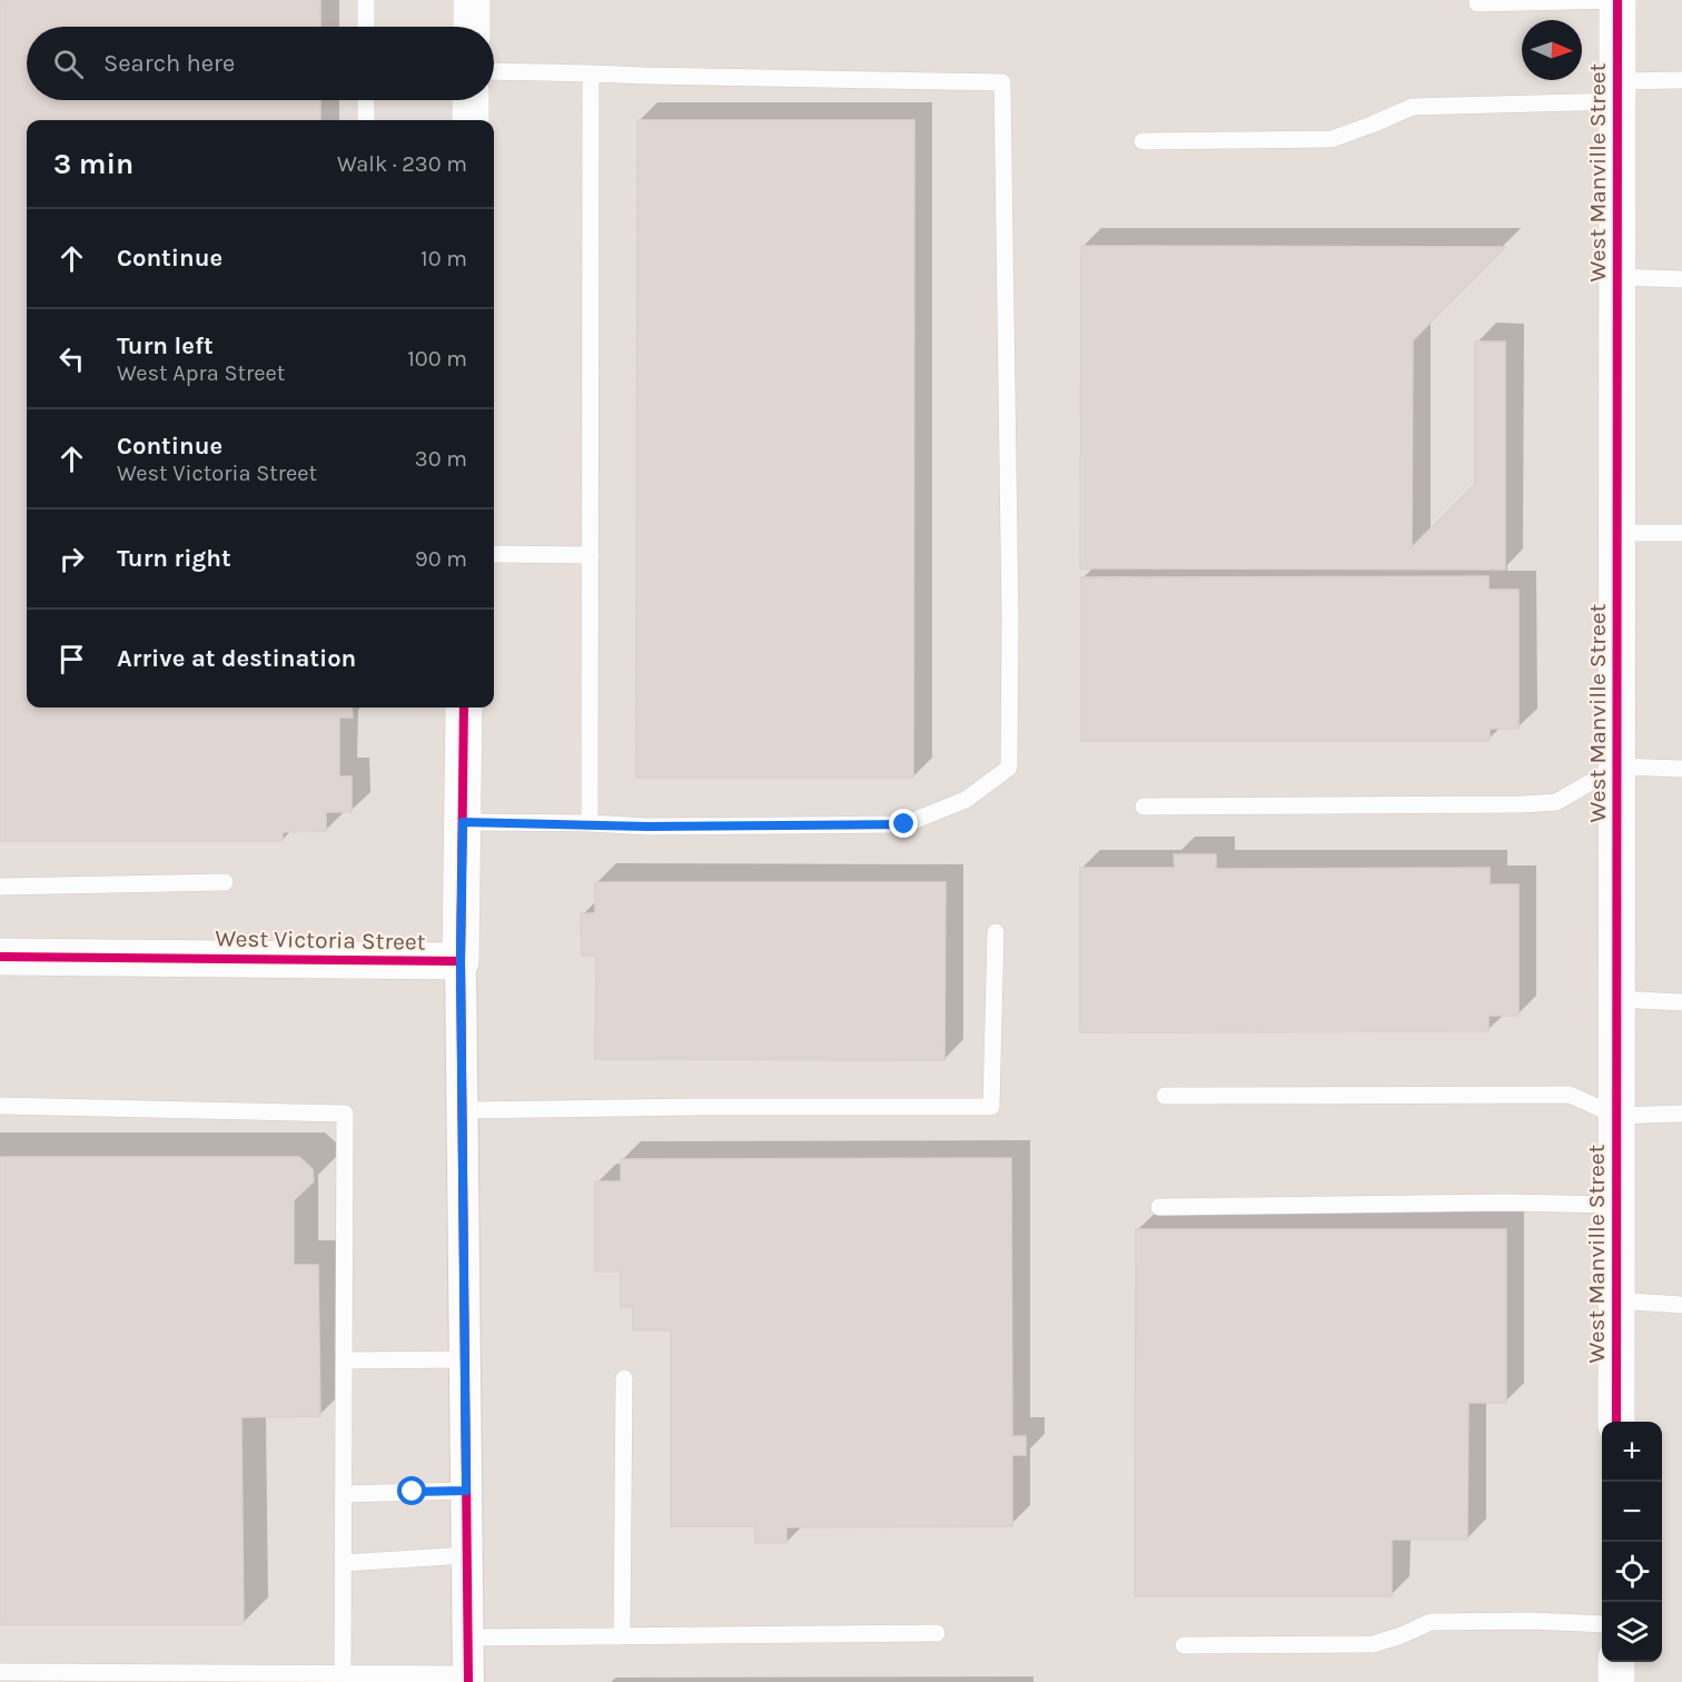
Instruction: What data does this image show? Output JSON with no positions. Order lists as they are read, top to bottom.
{
  "streets": {
    "street": ["West Manville Street", "West Victoria Street"]
  },
  "north": "right",
  "page": {
    "search": "Search here",
    "heading": ["3 min", "Walk · 230 m"],
    "list": [
      ["Continue", "10 m"],
      ["Turn left", "West Apra Street", "100 m"],
      ["Continue", "West Victoria Street", "30 m"],
      ["Turn right", "90 m"],
      "Arrive at destination"
    ],
    "map_buttons": ["+", "−"]
  }
}
